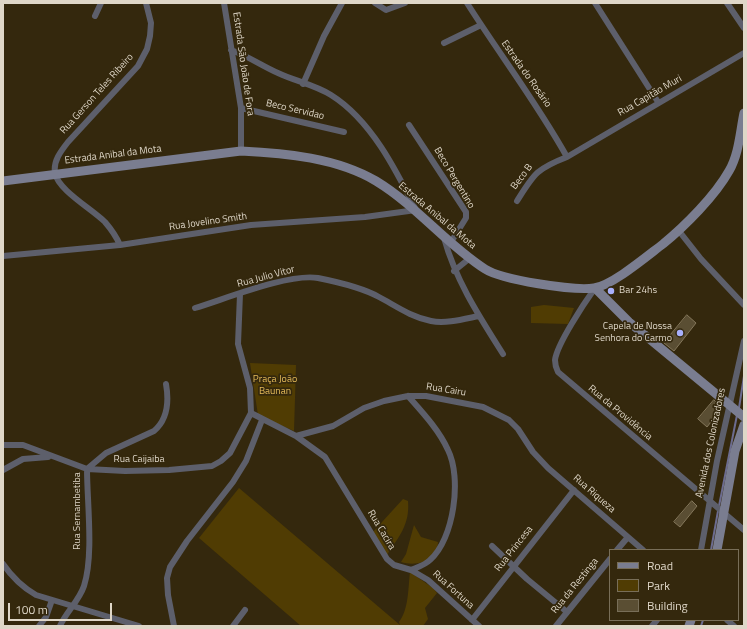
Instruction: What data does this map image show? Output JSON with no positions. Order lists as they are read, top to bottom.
{
  "streets": {
    "street": [
      "Estrada São João de Fora",
      "Estrada do Rosário",
      "Rua Gerson Teles Ribeiro",
      "Rua Capitão Muri",
      "Beco Servidao",
      "Estrada Anibal da Mota",
      "Beco B",
      "Beco Pergentino",
      "Rua Jovelino Smith",
      "Rua Julio Vitor",
      "Rua Cairu",
      "Rua da Providência",
      "Avenida dos Colonizadores",
      "Rua Caijaiba",
      "Rua Riqueza",
      "Rua Sernambetiba",
      "Rua Cacira",
      "Rua Princesa",
      "Rua da Restinga",
      "Rua Fortuna"
    ]
  },
  "crossings": [
    ["Estrada São João de Fora", "Beco Servidao"],
    ["Estrada São João de Fora", "Estrada Anibal da Mota"],
    ["Estrada do Rosário", "Rua Capitão Muri"],
    ["Estrada do Rosário", "Beco B"],
    ["Rua Gerson Teles Ribeiro", "Estrada Anibal da Mota"],
    ["Rua Capitão Muri", "Beco B"],
    ["Estrada Anibal da Mota", "Beco Pergentino"],
    ["Estrada Anibal da Mota", "Rua Jovelino Smith"],
    ["Estrada Anibal da Mota", "Rua da Providência"],
    ["Rua Cairu", "Rua Riqueza"],
    ["Rua Cairu", "Rua Cacira"],
    ["Rua da Providência", "Avenida dos Colonizadores"],
    ["Rua Caijaiba", "Rua Sernambetiba"],
    ["Rua Caijaiba", "Rua Cacira"],
    ["Rua Riqueza", "Rua Princesa"],
    ["Rua Cacira", "Rua Fortuna"],
    ["Rua Princesa", "Rua Fortuna"]
  ],
  "parks": ["Praça João Baunan"],
  "places": ["Bar 24hs", "Capela de Nossa Senhora do Carmo"],
  "legend": ["Road", "Park", "Building"],
  "scale_bar": "100 m"
}
